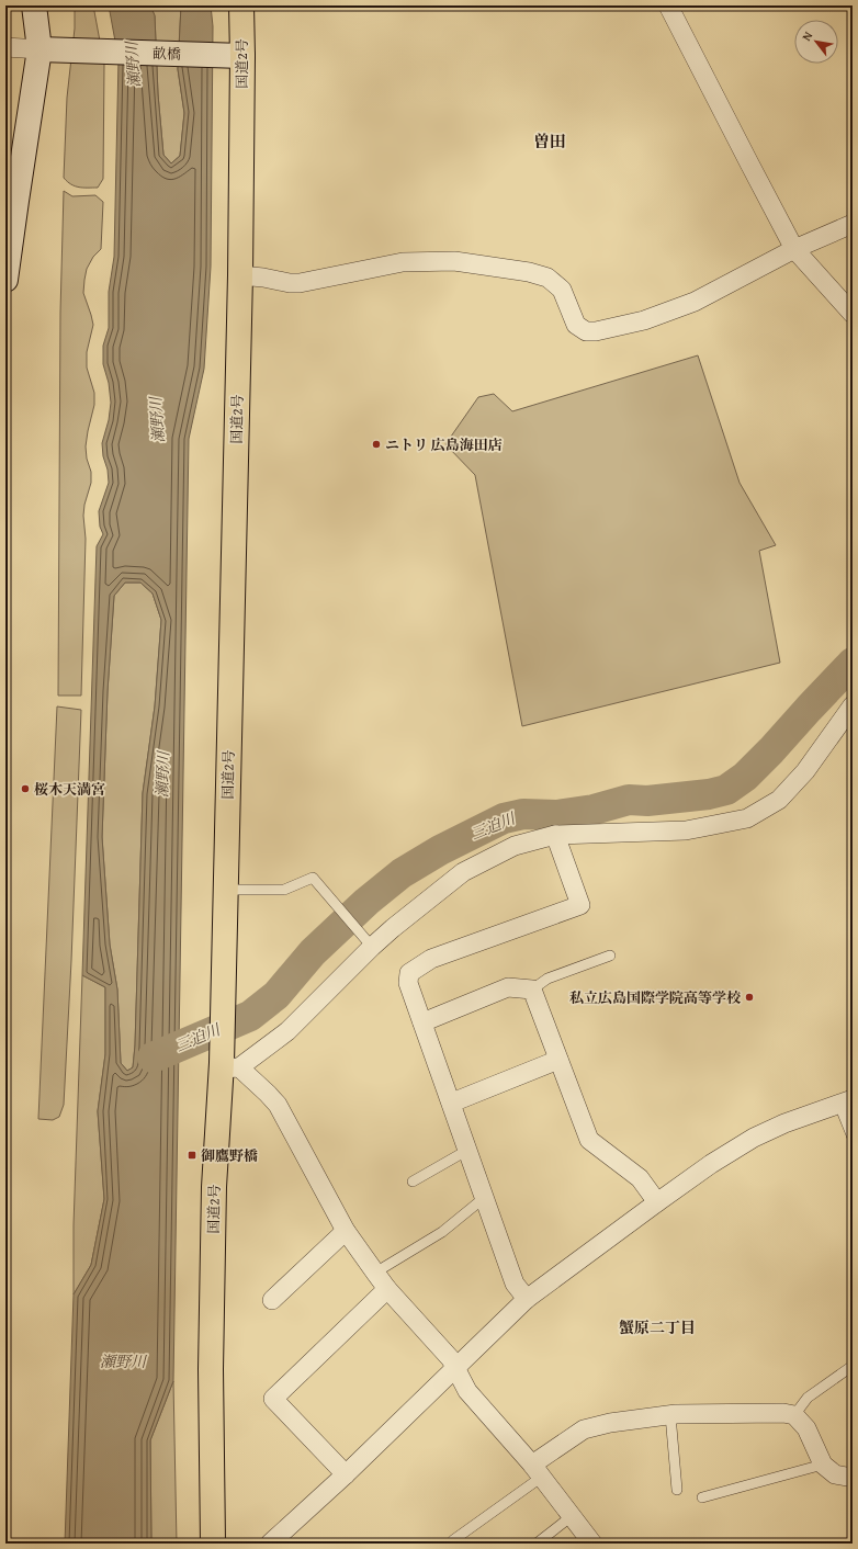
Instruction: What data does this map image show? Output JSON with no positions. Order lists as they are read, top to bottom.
{
  "streets": {
    "highway": ["国道2号"],
    "street": ["畝橋"]
  },
  "crossings": [
    ["畝橋", "国道2号"]
  ],
  "districts": ["曽田", "蟹原二丁目"],
  "water": ["瀬野川", "三迫川"],
  "places": {
    "other": ["ニトリ 広島海田店", "桜木天満宮", "私立広島国際学院高等学校"],
    "transit": ["御鷹野橋"]
  },
  "north": "top left"
}
